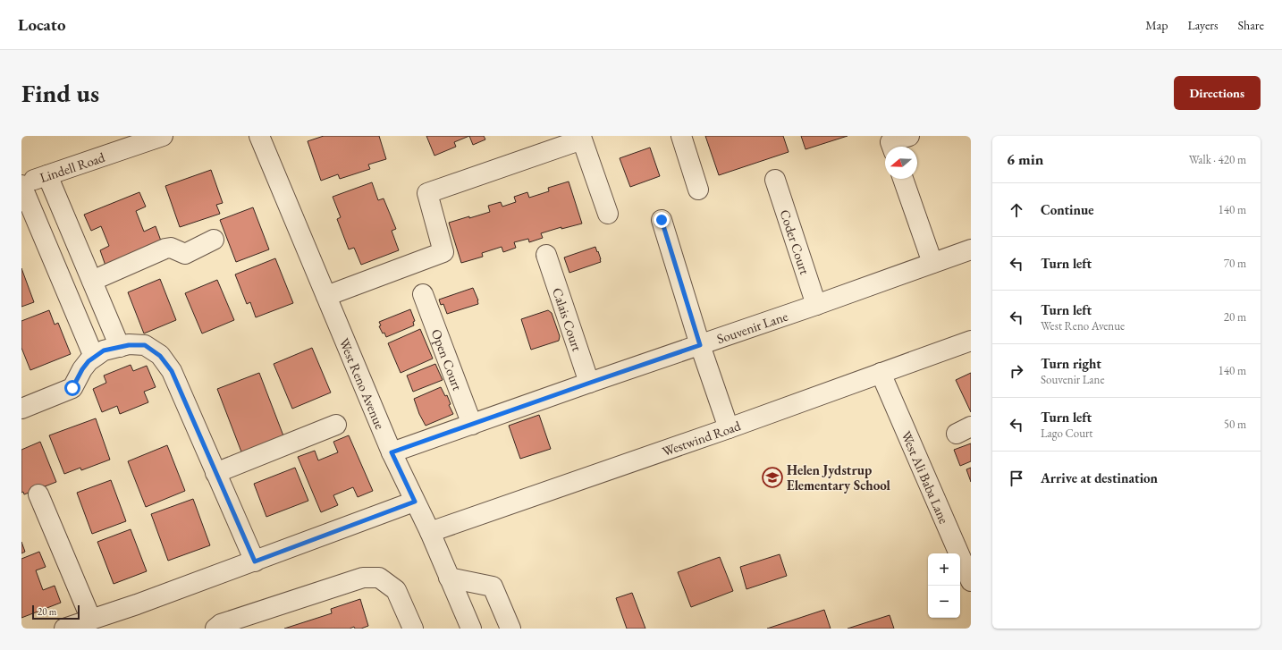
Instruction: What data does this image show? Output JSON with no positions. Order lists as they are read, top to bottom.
{
  "streets": {
    "street": [
      "Lindell Road",
      "Coder Court",
      "Calais Court",
      "Souvenir Lane",
      "Open Court",
      "West Reno Avenue",
      "Westwind Road",
      "West Ali Baba Lane"
    ]
  },
  "crossings": [
    ["Coder Court", "Souvenir Lane"],
    ["Calais Court", "Souvenir Lane"],
    ["Souvenir Lane", "Open Court"],
    ["Souvenir Lane", "West Reno Avenue"],
    ["West Reno Avenue", "Westwind Road"],
    ["Westwind Road", "West Ali Baba Lane"]
  ],
  "places": {
    "school or university": ["Helen Jydstrup Elementary School"]
  },
  "scale_bar": "20 m",
  "north": "left",
  "page": {
    "header": "Locato",
    "nav": ["Map", "Layers", "Share"],
    "buttons": "Directions",
    "title": "Find us",
    "heading": ["6 min", "Walk · 420 m"],
    "list": [
      ["Continue", "140 m"],
      ["Turn left", "70 m"],
      ["Turn left", "West Reno Avenue", "20 m"],
      ["Turn right", "Souvenir Lane", "140 m"],
      ["Turn left", "Lago Court", "50 m"],
      "Arrive at destination"
    ],
    "map_buttons": ["+", "−"],
    "scale": "20 m"
  }
}
